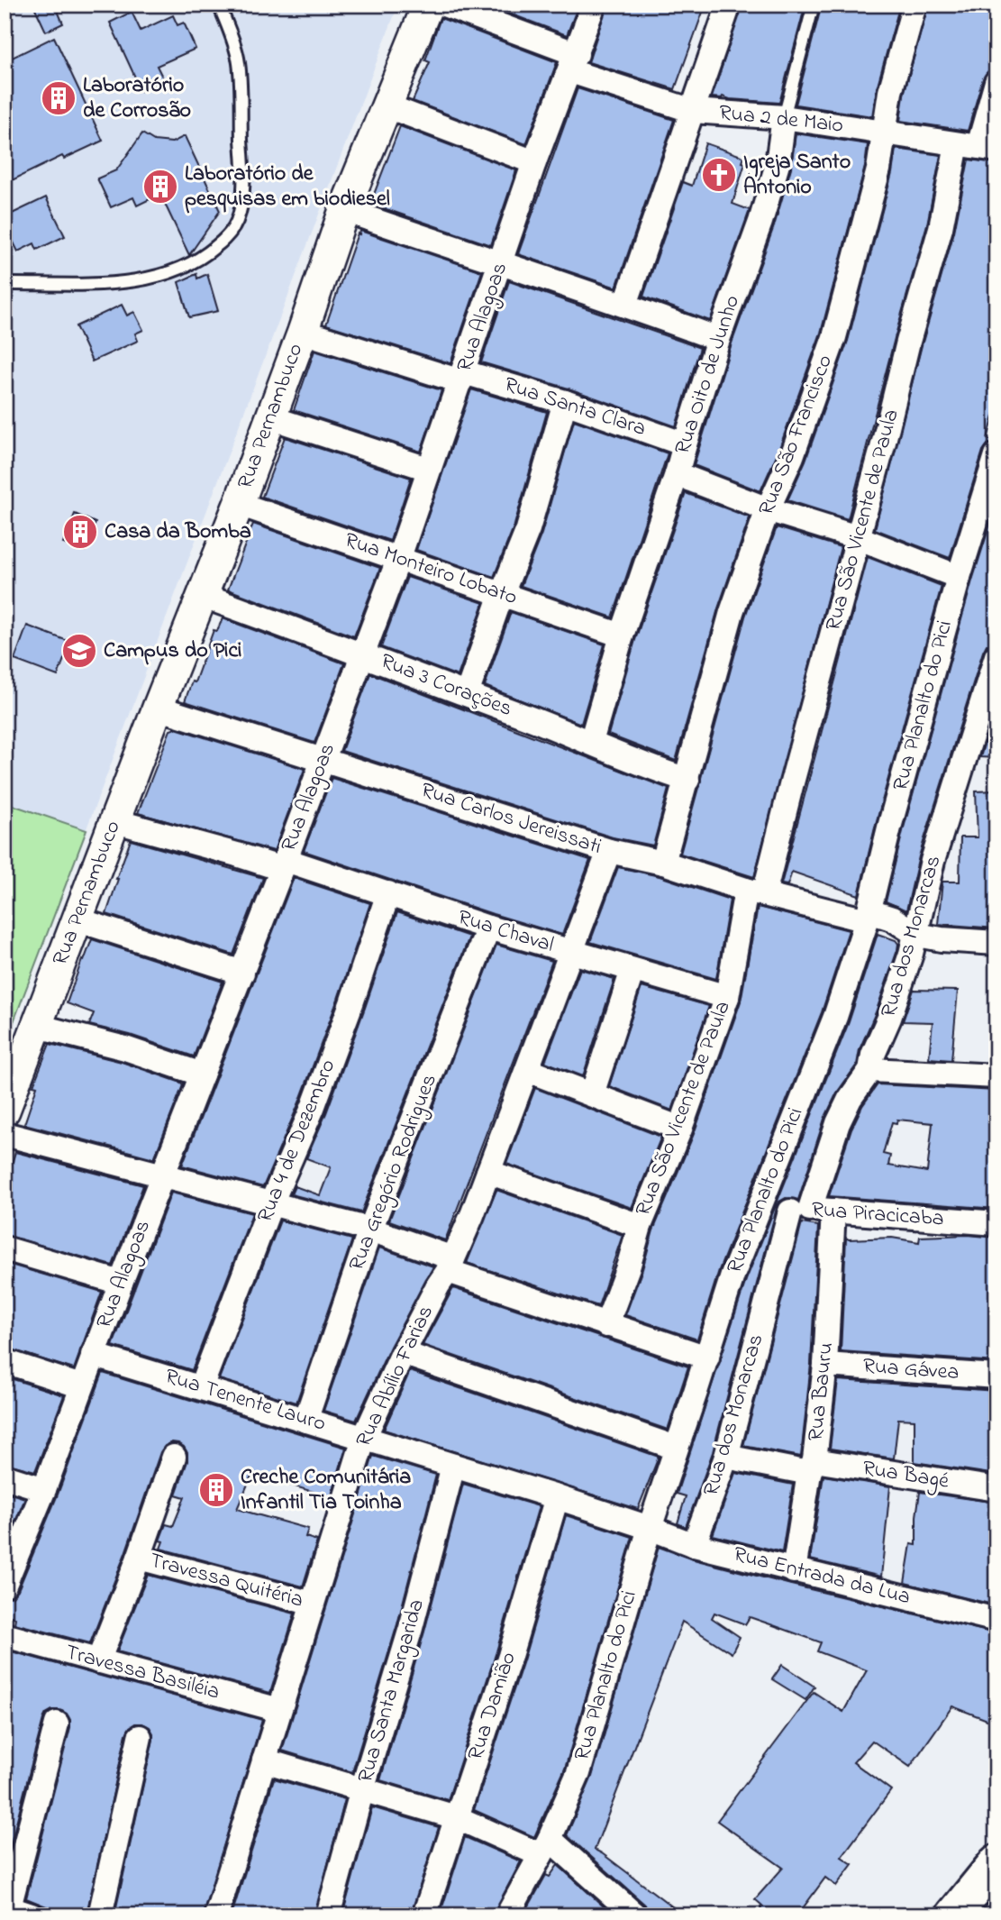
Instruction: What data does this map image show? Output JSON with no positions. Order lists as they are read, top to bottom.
{
  "streets": {
    "street": [
      "Rua 2 de Maio",
      "Rua Alagoas",
      "Rua Oito de Junho",
      "Rua Santa Clara",
      "Rua Pernambuco",
      "Rua São Francisco",
      "Rua São Vicente de Paula",
      "Rua Monteiro Lobato",
      "Rua 3 Corações",
      "Rua Planalto do Pici",
      "Rua Carlos Jereissati",
      "Rua Chaval",
      "Rua dos Monarcas",
      "Rua 4 de Dezembro",
      "Rua Gregório Rodrigues",
      "Rua Piracicaba",
      "Rua Gávea",
      "Rua Abílio Farias",
      "Rua Bauru",
      "Rua Tenente Lauro",
      "Rua Bagé",
      "Rua Entrada da Lua",
      "Travessa Quitéria",
      "Travessa Basiléia",
      "Rua Santa Margarida",
      "Rua Damião"
    ]
  },
  "crossings": [
    ["Rua 2 de Maio", "Rua Alagoas"],
    ["Rua 2 de Maio", "Rua Oito de Junho"],
    ["Rua 2 de Maio", "Rua São Francisco"],
    ["Rua 2 de Maio", "Rua São Vicente de Paula"],
    ["Rua Alagoas", "Rua Santa Clara"],
    ["Rua Alagoas", "Rua Monteiro Lobato"],
    ["Rua Alagoas", "Rua 3 Corações"],
    ["Rua Alagoas", "Rua Carlos Jereissati"],
    ["Rua Alagoas", "Rua Chaval"],
    ["Rua Alagoas", "Rua Tenente Lauro"],
    ["Rua Oito de Junho", "Rua Santa Clara"],
    ["Rua Oito de Junho", "Rua Monteiro Lobato"],
    ["Rua Oito de Junho", "Rua 3 Corações"],
    ["Rua Santa Clara", "Rua Pernambuco"],
    ["Rua Pernambuco", "Rua Monteiro Lobato"],
    ["Rua Pernambuco", "Rua 3 Corações"],
    ["Rua Pernambuco", "Rua Carlos Jereissati"],
    ["Rua Pernambuco", "Rua Chaval"],
    ["Rua São Francisco", "Rua 3 Corações"],
    ["Rua São Francisco", "Rua Carlos Jereissati"],
    ["Rua São Vicente de Paula", "Rua Carlos Jereissati"],
    ["Rua São Vicente de Paula", "Rua Chaval"],
    ["Rua Planalto do Pici", "Rua Carlos Jereissati"],
    ["Rua Planalto do Pici", "Rua Piracicaba"],
    ["Rua Planalto do Pici", "Rua Tenente Lauro"],
    ["Rua Planalto do Pici", "Rua Entrada da Lua"],
    ["Rua Carlos Jereissati", "Rua dos Monarcas"],
    ["Rua Carlos Jereissati", "Rua Abílio Farias"],
    ["Rua Chaval", "Rua 4 de Dezembro"],
    ["Rua Chaval", "Rua Gregório Rodrigues"],
    ["Rua Chaval", "Rua Abílio Farias"],
    ["Rua dos Monarcas", "Rua Piracicaba"],
    ["Rua dos Monarcas", "Rua Bauru"],
    ["Rua dos Monarcas", "Rua Bagé"],
    ["Rua dos Monarcas", "Rua Entrada da Lua"],
    ["Rua 4 de Dezembro", "Rua Tenente Lauro"],
    ["Rua Gregório Rodrigues", "Rua Tenente Lauro"],
    ["Rua Piracicaba", "Rua Bauru"],
    ["Rua Gávea", "Rua Bauru"],
    ["Rua Abílio Farias", "Rua Tenente Lauro"],
    ["Rua Abílio Farias", "Travessa Quitéria"],
    ["Rua Abílio Farias", "Travessa Basiléia"],
    ["Rua Bauru", "Rua Bagé"],
    ["Rua Bauru", "Rua Entrada da Lua"],
    ["Rua Tenente Lauro", "Rua Entrada da Lua"],
    ["Rua Tenente Lauro", "Rua Santa Margarida"],
    ["Rua Tenente Lauro", "Rua Damião"]
  ],
  "places": {
    "building": [
      "Laboratório de Corrosão",
      "Laboratório de pesquisas em biodiesel",
      "Casa da Bomba",
      "Creche Comunitária Infantil Tia Toinha"
    ],
    "church": ["Igreja Santo Antonio"],
    "school or university": ["Campus do Pici"]
  }
}
